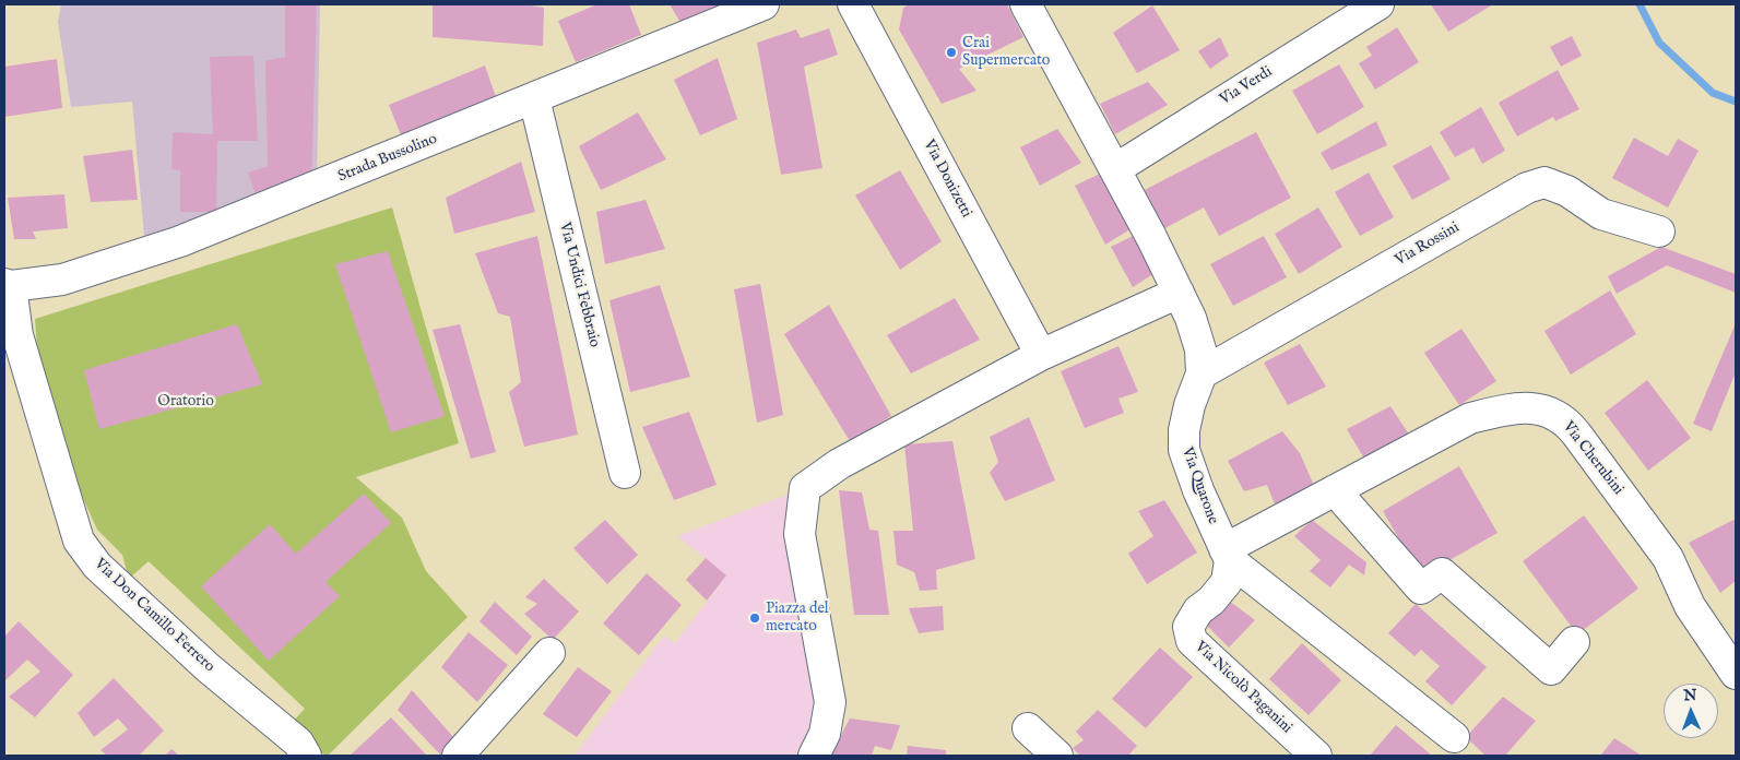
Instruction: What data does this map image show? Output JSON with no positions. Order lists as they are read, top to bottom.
{
  "streets": {
    "street": [
      "Via Verdi",
      "Strada Bussolino",
      "Via Donizetti",
      "Via Rossini",
      "Via Undici Febbraio",
      "Via Cherubini",
      "Via Quarone",
      "Via Don Camillo Ferrero",
      "Via Nicolò Paganini"
    ]
  },
  "crossings": [
    ["Via Verdi", "Via Quarone"],
    ["Strada Bussolino", "Via Undici Febbraio"],
    ["Strada Bussolino", "Via Don Camillo Ferrero"],
    ["Via Rossini", "Via Quarone"],
    ["Via Cherubini", "Via Quarone"],
    ["Via Cherubini", "Via Nicolò Paganini"],
    ["Via Quarone", "Via Nicolò Paganini"]
  ],
  "parks": ["Oratorio"],
  "places": ["Crai Supermercato", "Piazza del mercato"],
  "north": "top"
}
